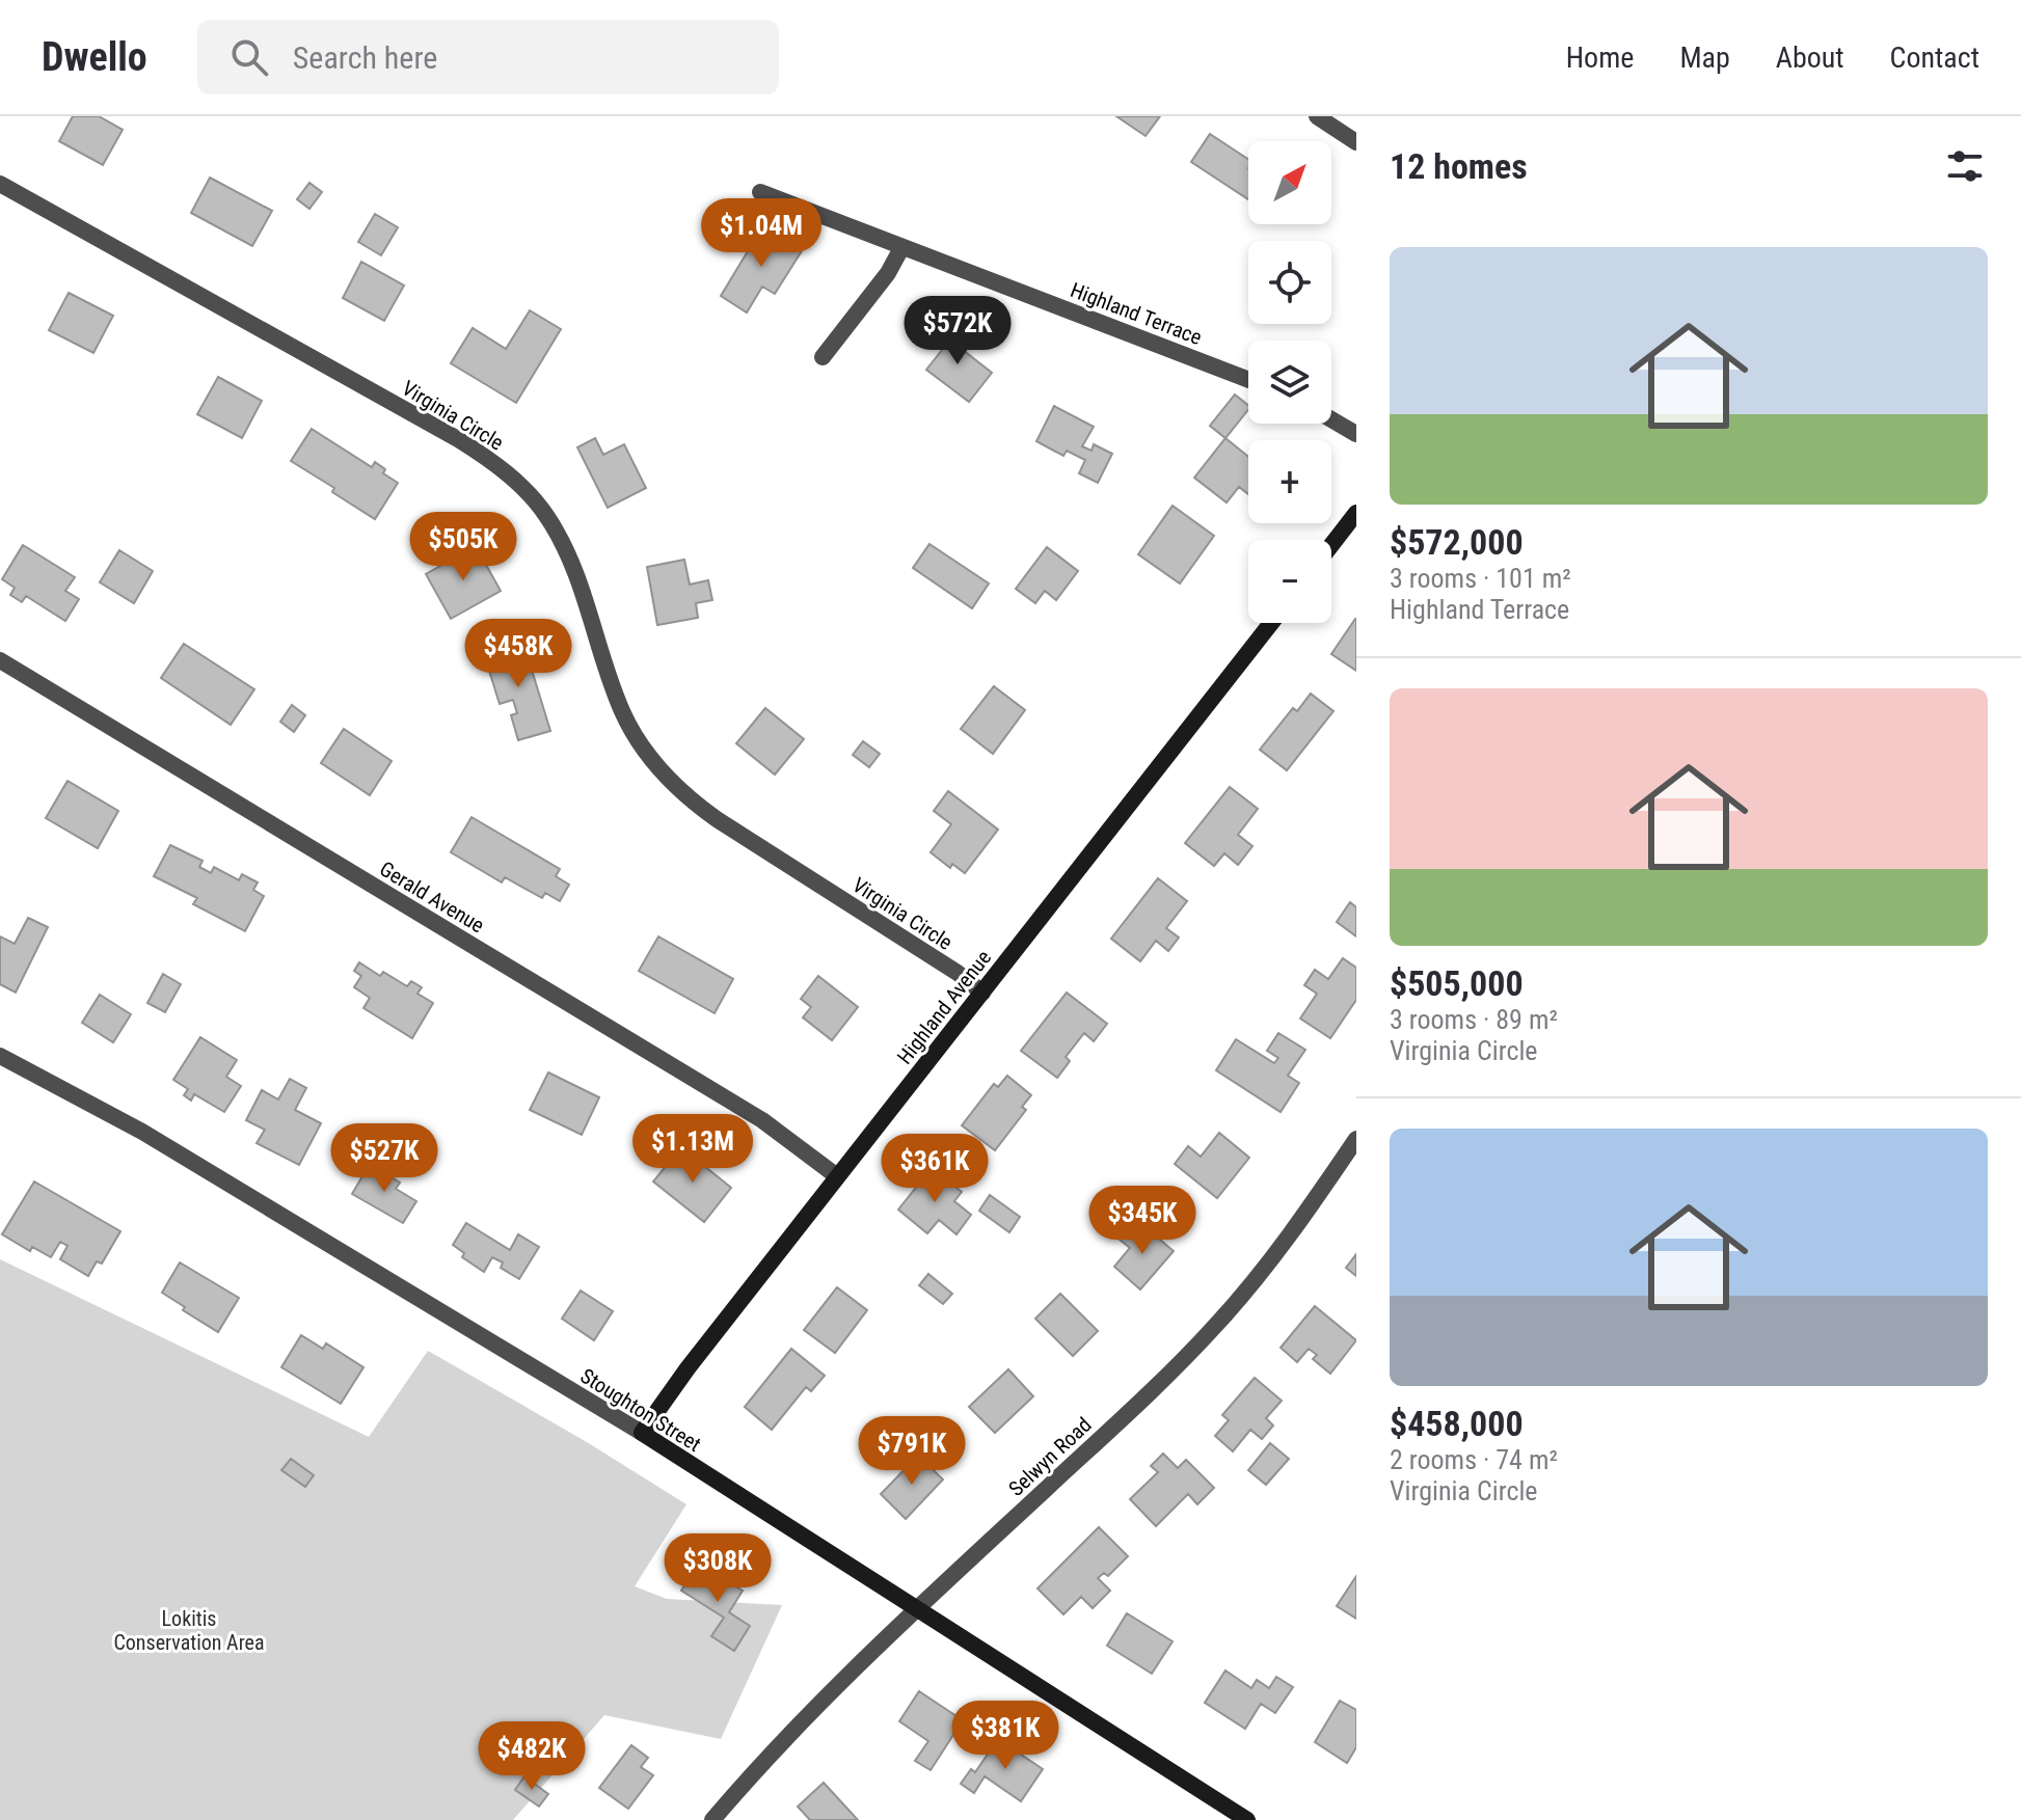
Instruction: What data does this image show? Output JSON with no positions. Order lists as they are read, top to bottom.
{
  "streets": {
    "street": [
      "Highland Terrace",
      "Virginia Circle",
      "Gerald Avenue",
      "Highland Avenue",
      "Stoughton Street",
      "Selwyn Road"
    ]
  },
  "crossings": [
    ["Virginia Circle", "Highland Avenue"],
    ["Gerald Avenue", "Highland Avenue"],
    ["Highland Avenue", "Stoughton Street"],
    ["Stoughton Street", "Selwyn Road"]
  ],
  "parks": ["Lokitis Conservation Area"],
  "north": "top right",
  "page": {
    "header": "Dwello",
    "search": "Search here",
    "nav": [
      "Home",
      "Map",
      "About",
      "Contact"
    ],
    "heading": "12 homes",
    "map_buttons": ["+", "−"],
    "price": [
      "$1.04M",
      "$572K",
      "$505K",
      "$458K",
      "$1.13M",
      "$527K",
      "$361K",
      "$345K",
      "$791K",
      "$308K",
      "$381K",
      "$482K"
    ],
    "list": [
      {
        "name": "$572,000",
        "note": "3 rooms · 101 m² · Highland Terrace"
      },
      {
        "name": "$505,000",
        "note": "3 rooms · 89 m² · Virginia Circle"
      },
      {
        "name": "$458,000",
        "note": "2 rooms · 74 m² · Virginia Circle"
      }
    ]
  }
}
